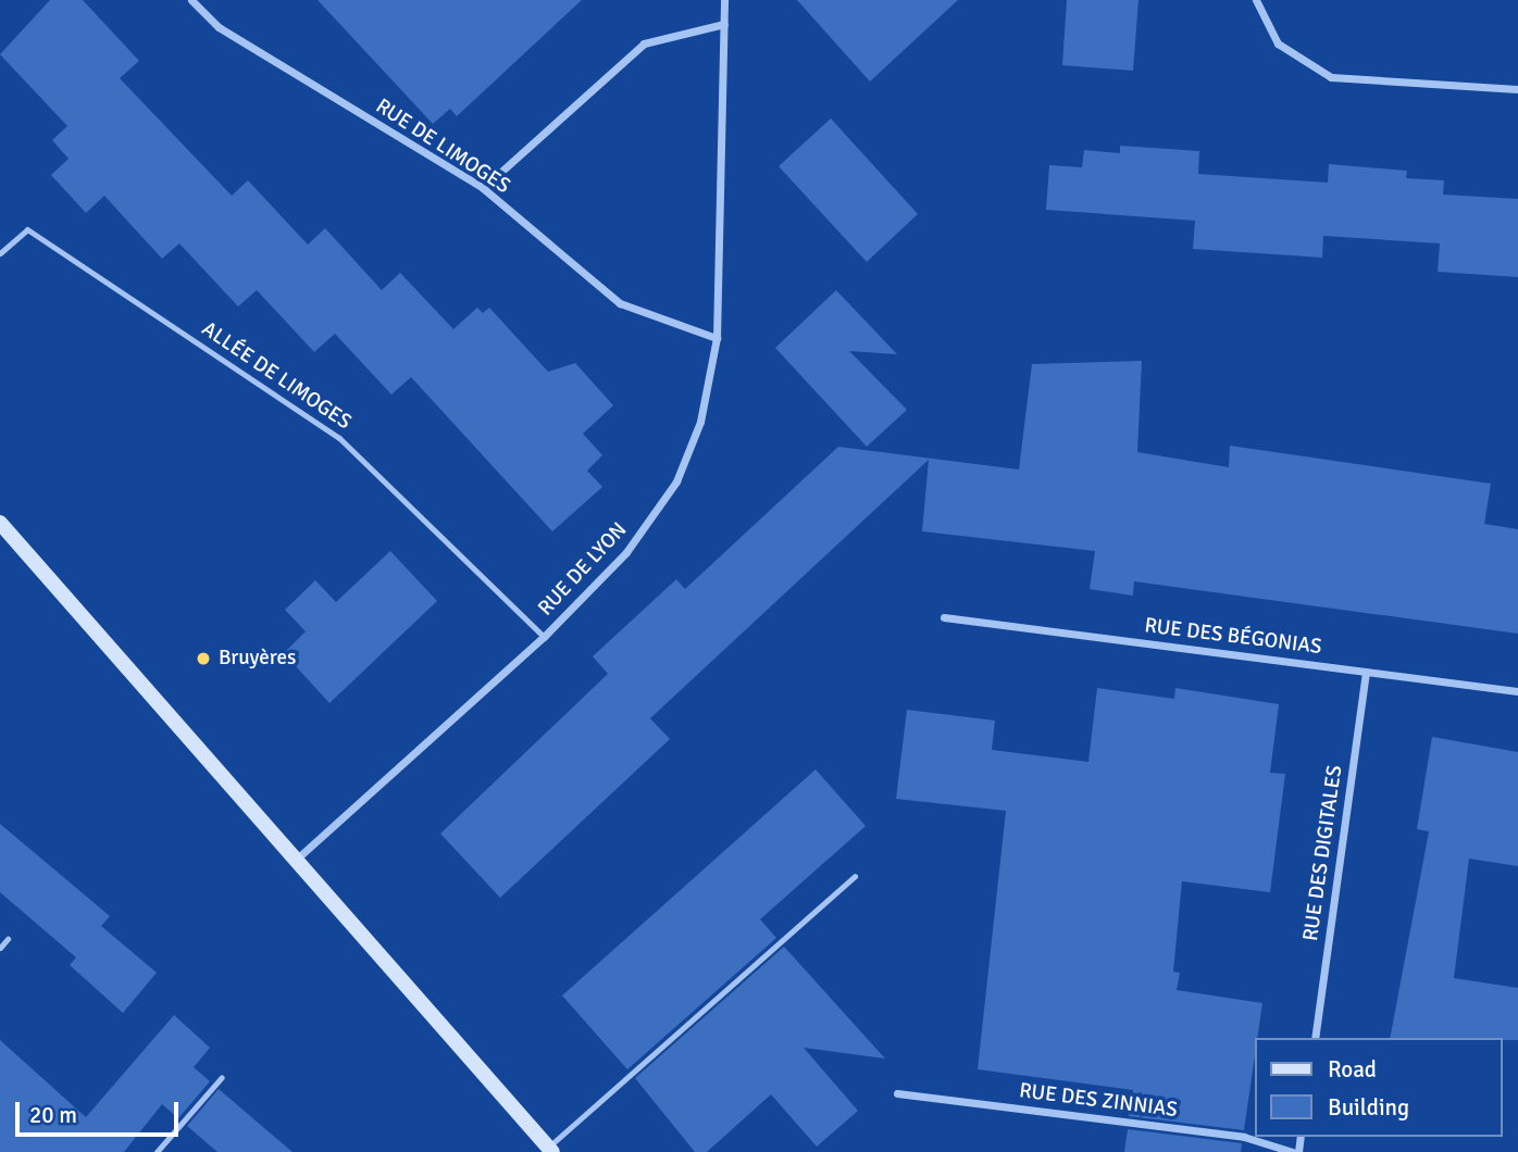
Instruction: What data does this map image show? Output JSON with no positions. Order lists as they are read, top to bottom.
{
  "streets": {
    "street": [
      "RUE DE LIMOGES",
      "RUE DE LYON",
      "RUE DES BÉGONIAS",
      "RUE DES DIGITALES",
      "RUE DES ZINNIAS"
    ],
    "lane": ["ALLÉE DE LIMOGES"]
  },
  "crossings": [
    ["RUE DE LIMOGES", "RUE DE LYON"],
    ["ALLÉE DE LIMOGES", "RUE DE LYON"],
    ["RUE DES BÉGONIAS", "RUE DES DIGITALES"]
  ],
  "places": ["Bruyères"],
  "legend": ["Road", "Building"],
  "scale_bar": "20 m"
}
